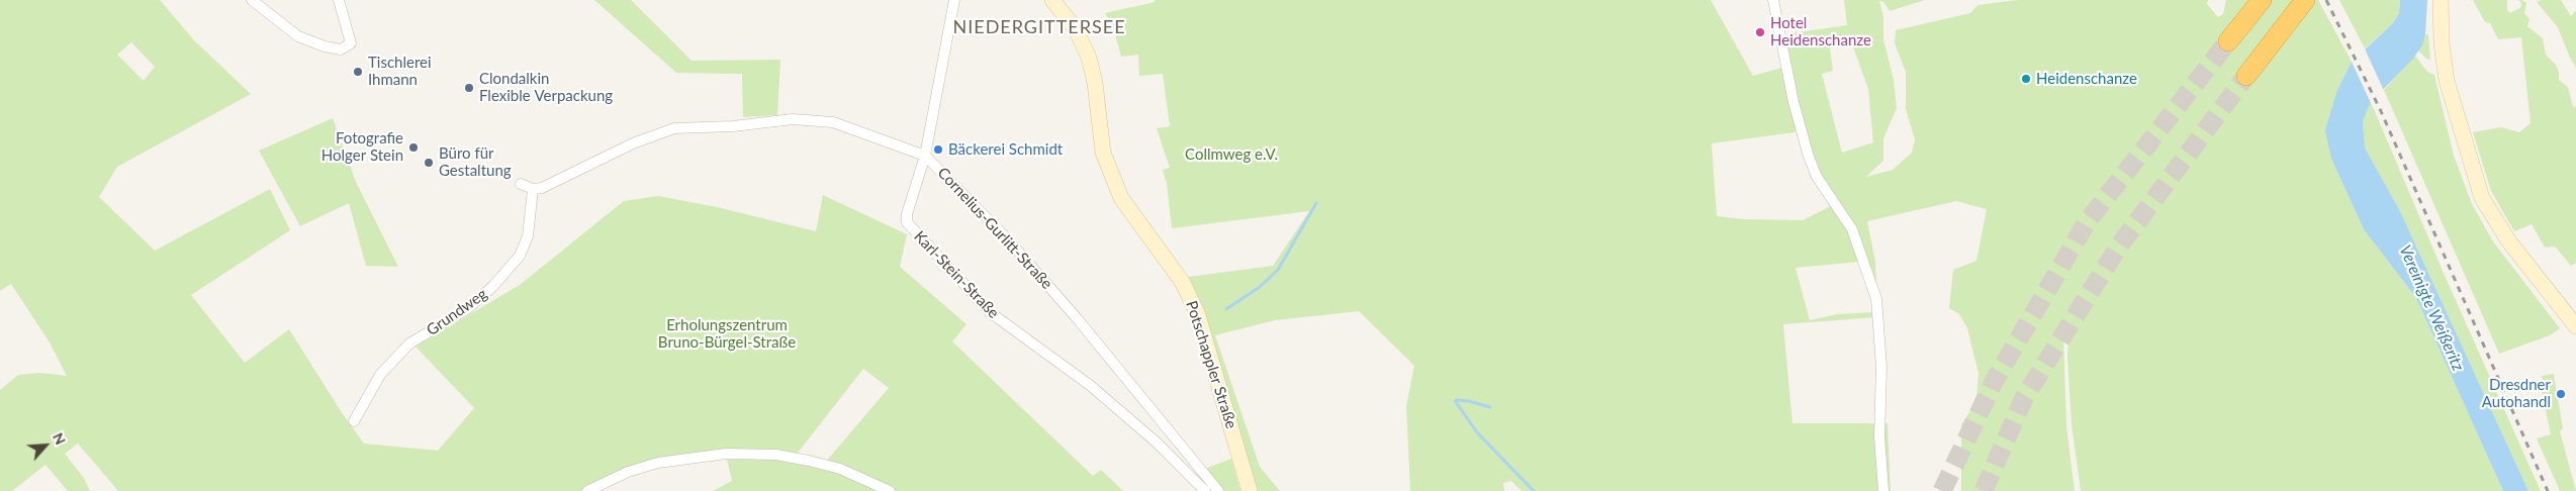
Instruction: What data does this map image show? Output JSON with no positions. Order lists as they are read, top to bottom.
{
  "streets": {
    "street": [
      "Cornelius-Gurlitt-Straße",
      "Karl-Stein-Straße",
      "Grundweg",
      "Potschappler Straße"
    ]
  },
  "crossings": [
    ["Cornelius-Gurlitt-Straße", "Karl-Stein-Straße"],
    ["Cornelius-Gurlitt-Straße", "Grundweg"]
  ],
  "districts": ["NIEDERGITTERSEE"],
  "water": ["Vereinigte Weißeritz"],
  "parks": ["Collmweg e.V.", "Erholungszentrum Bruno-Bürgel-Straße"],
  "places": [
    "Hotel Heidenschanze",
    "Tischlerei Ihmann",
    "Heidenschanze",
    "Clondalkin Flexible Verpackung",
    "Fotografie Holger Stein",
    "Bäckerei Schmidt",
    "Büro für Gestaltung",
    "Dresdner Autohandl"
  ],
  "north": "top right"
}
